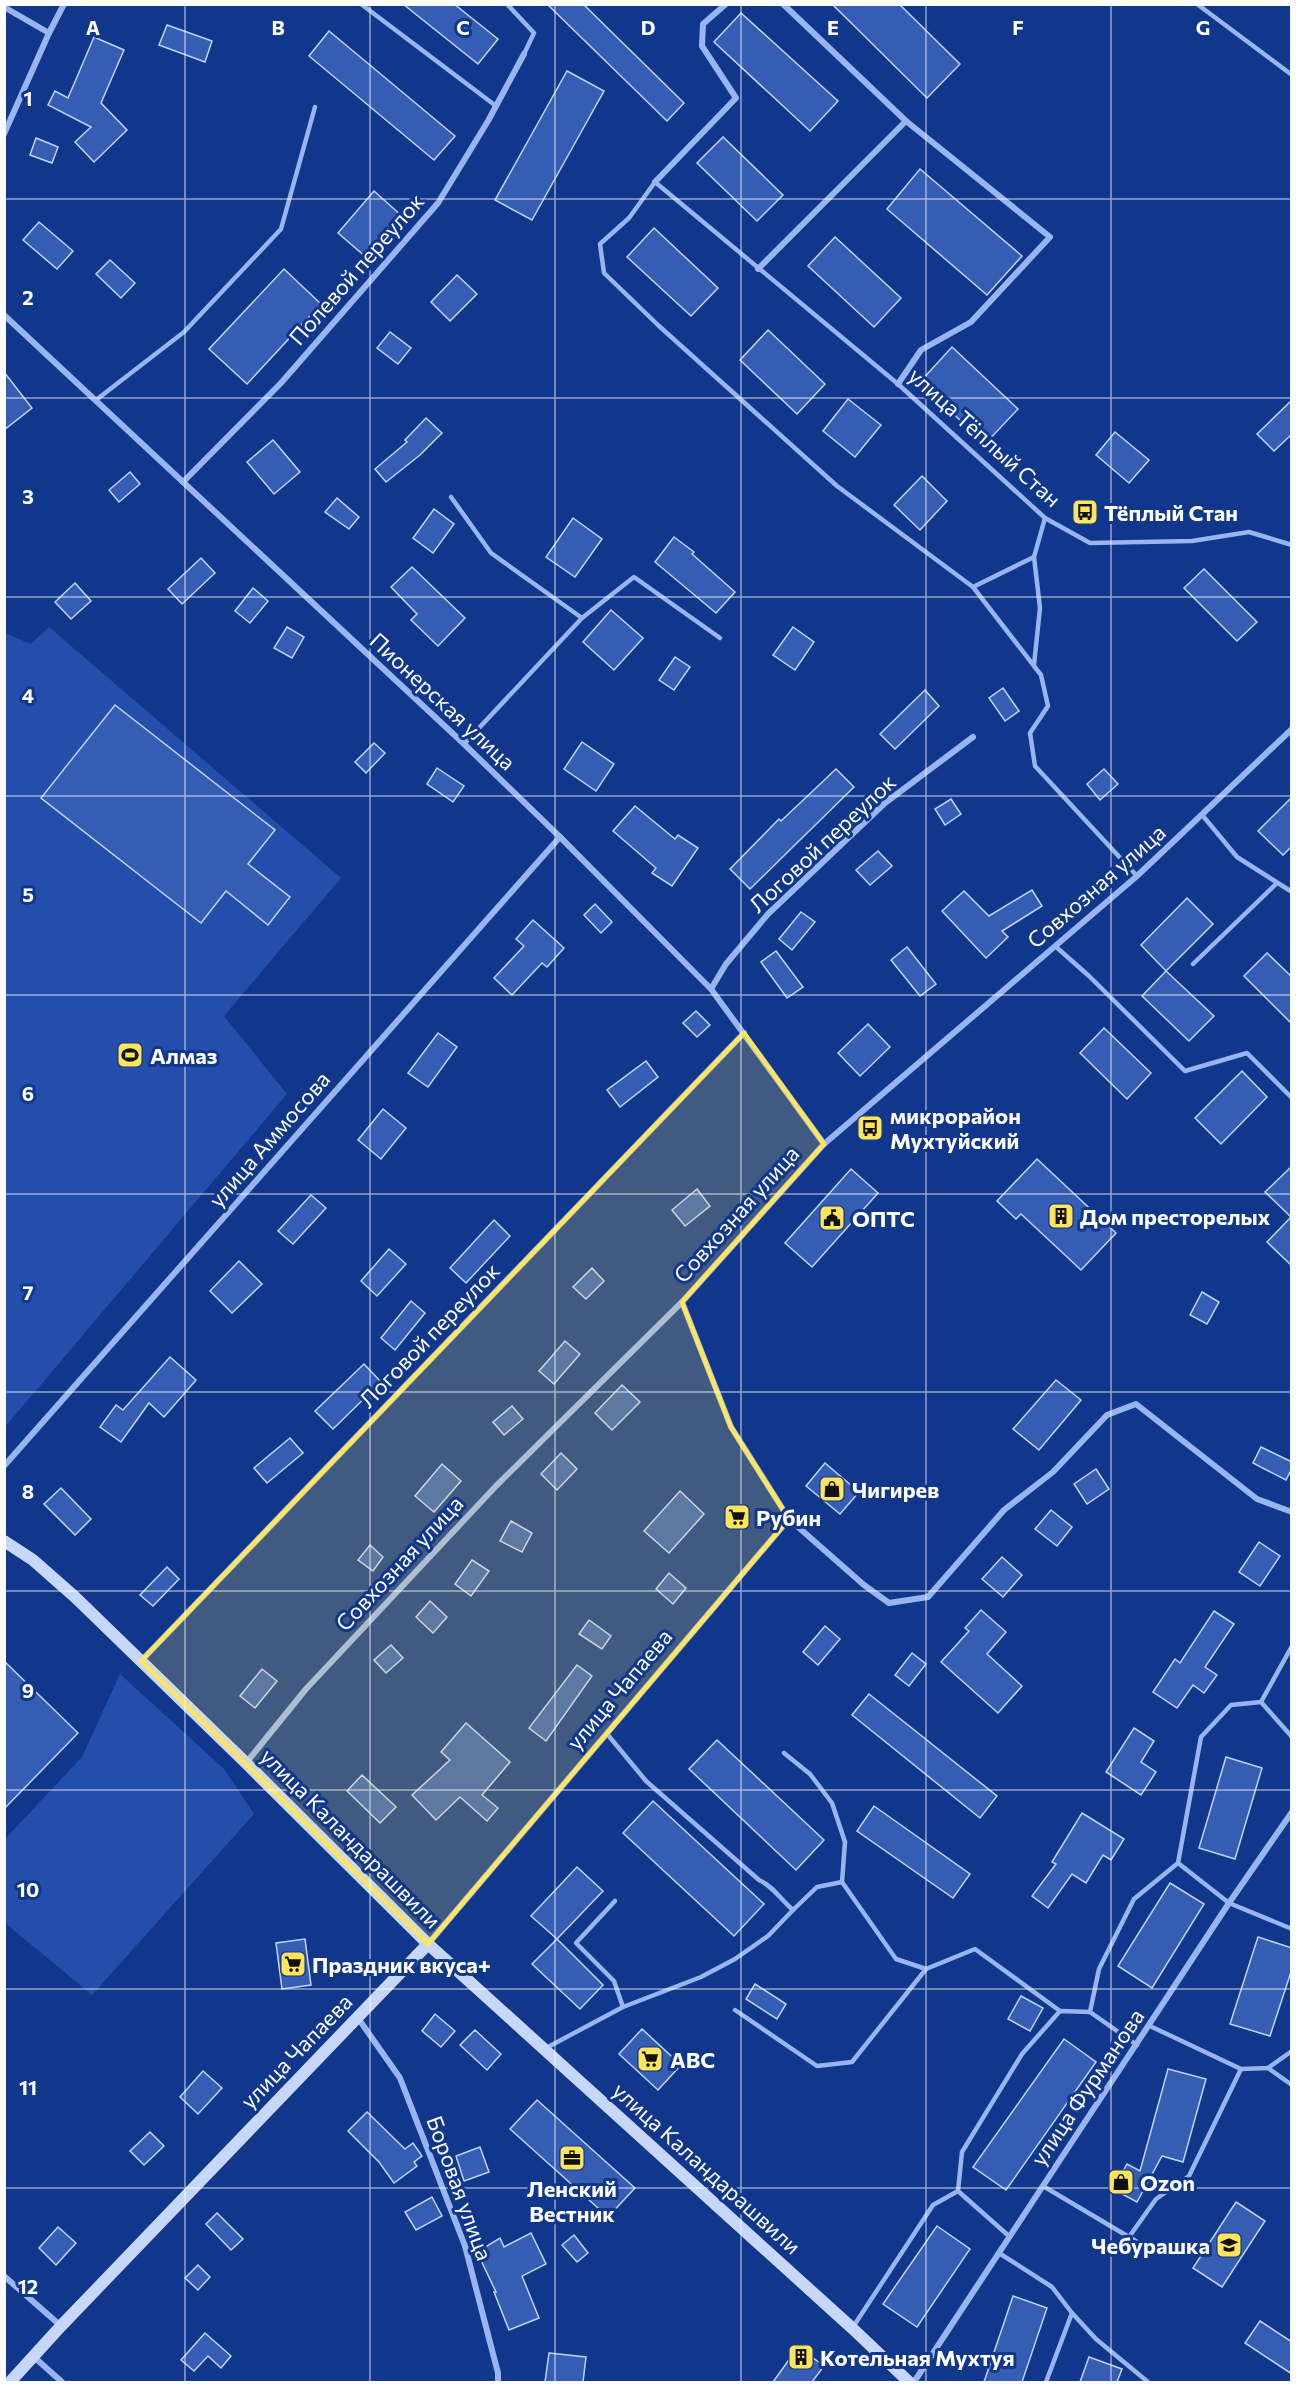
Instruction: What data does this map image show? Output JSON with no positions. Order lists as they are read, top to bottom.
{
  "streets": {
    "main road": ["улица Чапаева", "улица Каландарашвили"],
    "street": [
      "Полевой переулок",
      "Пионерская улица",
      "Логовой переулок",
      "Совхозная улица",
      "улица Аммосова",
      "улица Фурманова",
      "Боровая улица"
    ],
    "lane": ["улица Тёплый Стан"]
  },
  "crossings": [
    ["Полевой переулок", "Пионерская улица"],
    ["Пионерская улица", "Логовой переулок"],
    ["Пионерская улица", "Совхозная улица"],
    ["Пионерская улица", "улица Аммосова"],
    ["Логовой переулок", "улица Каландарашвили"],
    ["Совхозная улица", "улица Каландарашвили"],
    ["улица Чапаева", "улица Каландарашвили"],
    ["улица Чапаева", "Боровая улица"]
  ],
  "places": {
    "bus stop": ["Тёплый Стан", "микрорайон Мухтуйский"],
    "sports": ["Алмаз"],
    "building": ["Дом престорелых", "Котельная Мухтуя"],
    "public building": ["ОПТС"],
    "shop": ["Чигирев", "Ozon"],
    "supermarket": ["Рубин", "Праздник вкуса+", "ABC"],
    "office": ["Ленский Вестник"],
    "school or university": ["Чебурашка"]
  },
  "grid": {
    "columns": [
      "A",
      "B",
      "C",
      "D",
      "E",
      "F",
      "G"
    ],
    "rows": [
      "1",
      "2",
      "3",
      "4",
      "5",
      "6",
      "7",
      "8",
      "9",
      "10",
      "11",
      "12"
    ]
  }
}
